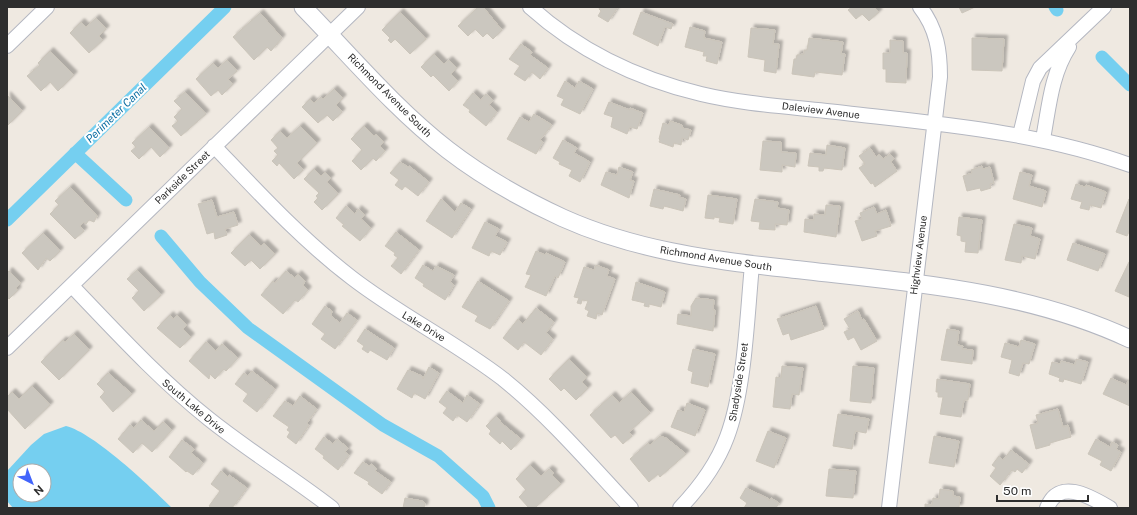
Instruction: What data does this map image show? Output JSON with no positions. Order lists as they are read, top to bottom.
{
  "streets": {
    "street": [
      "Richmond Avenue South",
      "Daleview Avenue",
      "Parkside Street",
      "Highview Avenue",
      "Lake Drive",
      "Shadyside Street",
      "South Lake Drive"
    ]
  },
  "crossings": [
    ["Richmond Avenue South", "Parkside Street"],
    ["Richmond Avenue South", "Highview Avenue"],
    ["Richmond Avenue South", "Shadyside Street"],
    ["Daleview Avenue", "Highview Avenue"],
    ["Parkside Street", "Lake Drive"],
    ["Parkside Street", "South Lake Drive"]
  ],
  "water": ["Perimeter Canal"],
  "scale_bar": "50 m",
  "north": "bottom right"
}
